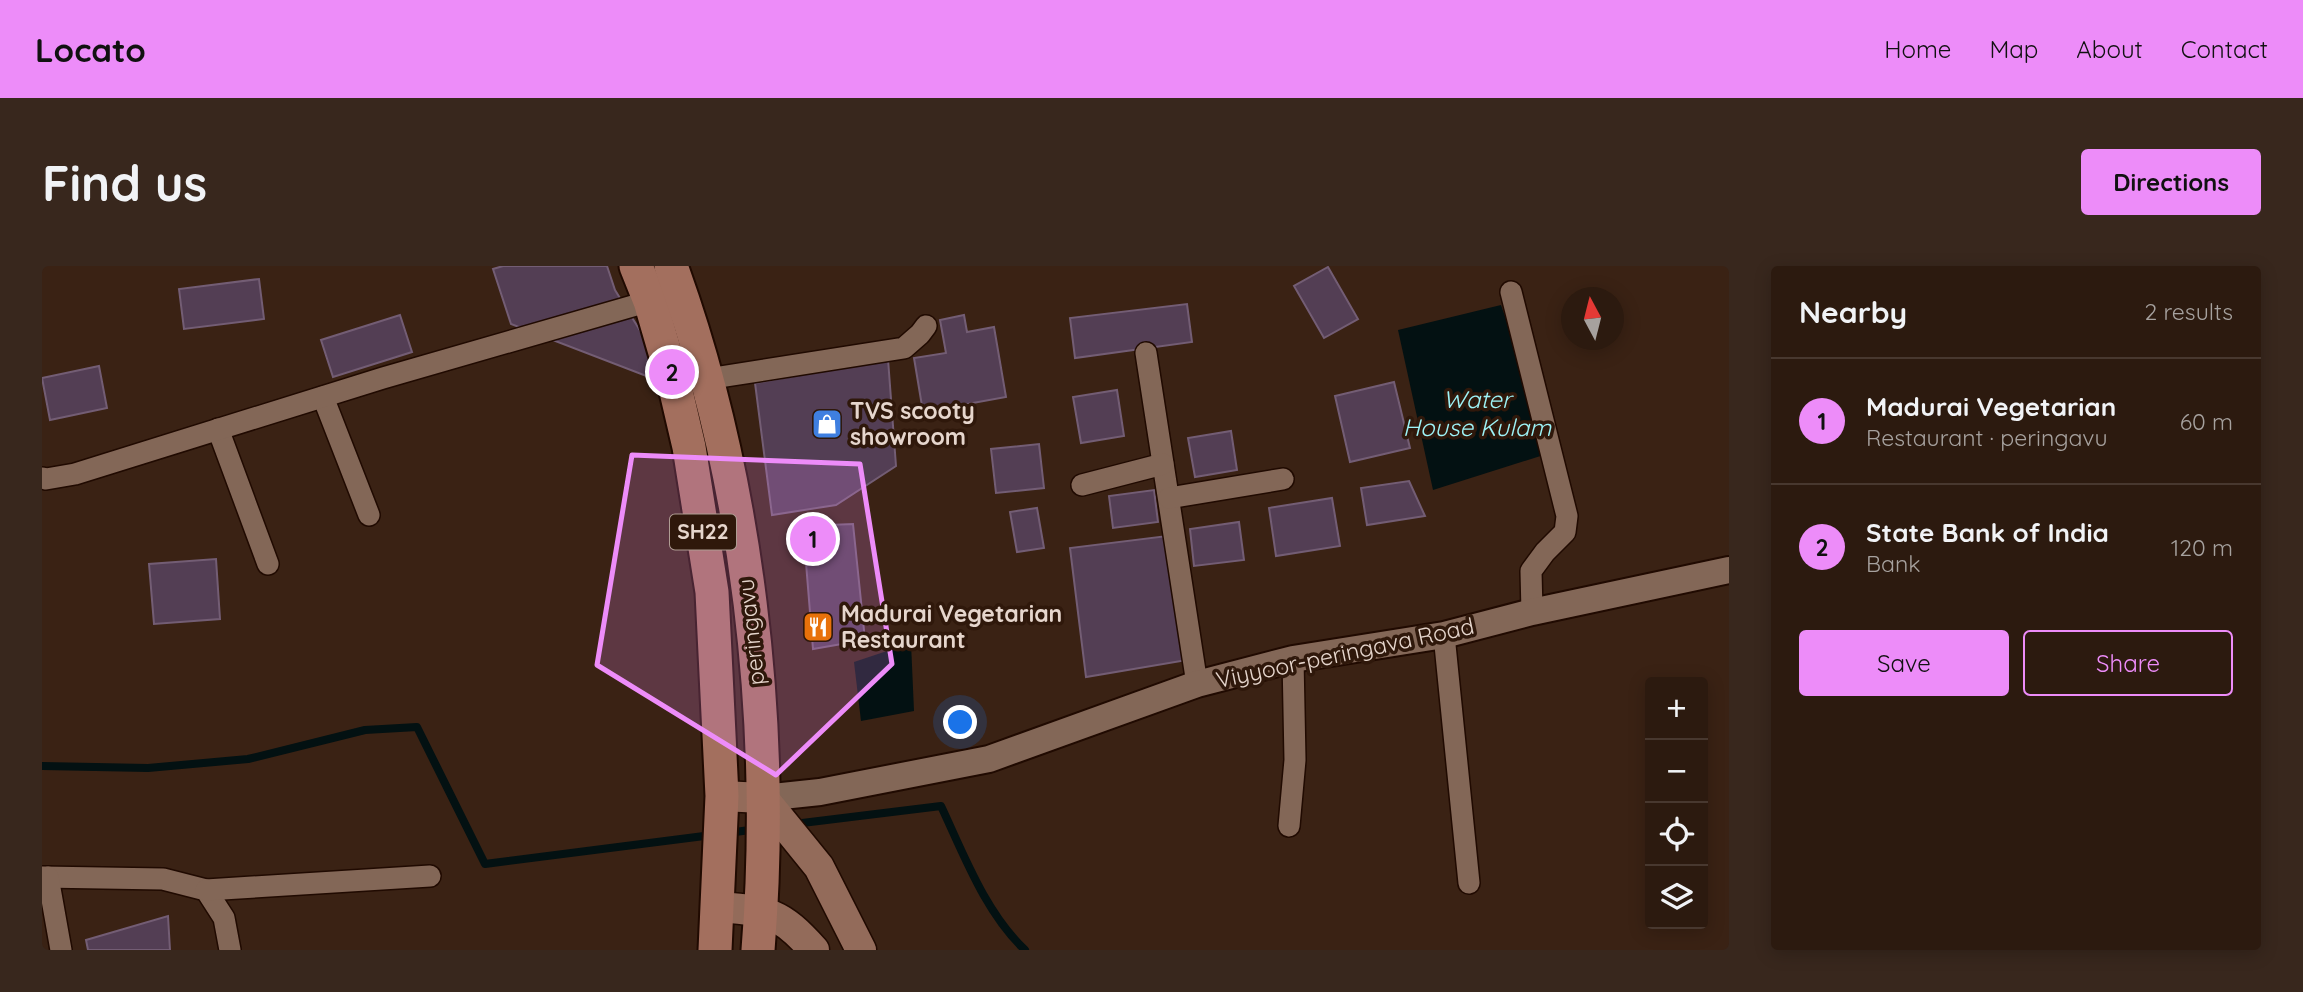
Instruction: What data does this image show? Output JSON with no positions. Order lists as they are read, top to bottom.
{
  "streets": {
    "main road": ["SH22", "peringavu"],
    "street": ["Viyyoor-peringava Road"]
  },
  "crossings": [
    ["SH22", "peringavu"],
    ["SH22", "Viyyoor-peringava Road"],
    ["peringavu", "Viyyoor-peringava Road"]
  ],
  "water": ["Water House Kulam"],
  "places": {
    "shop": ["TVS scooty showroom"],
    "restaurant": ["Madurai Vegetarian Restaurant"]
  },
  "north": "top",
  "page": {
    "header": "Locato",
    "nav": [
      "Home",
      "Map",
      "About",
      "Contact"
    ],
    "buttons": [
      "Directions",
      ["Save", "Share"]
    ],
    "title": "Find us",
    "heading": ["Nearby", "2 results"],
    "pins": ["2", "1"],
    "list": [
      {
        "mark": "1",
        "name": "Madurai Vegetarian",
        "note": "Restaurant · peringavu",
        "value": "60 m"
      },
      {
        "mark": "2",
        "name": "State Bank of India",
        "note": "Bank",
        "value": "120 m"
      }
    ],
    "map_buttons": ["+", "−"]
  }
}
